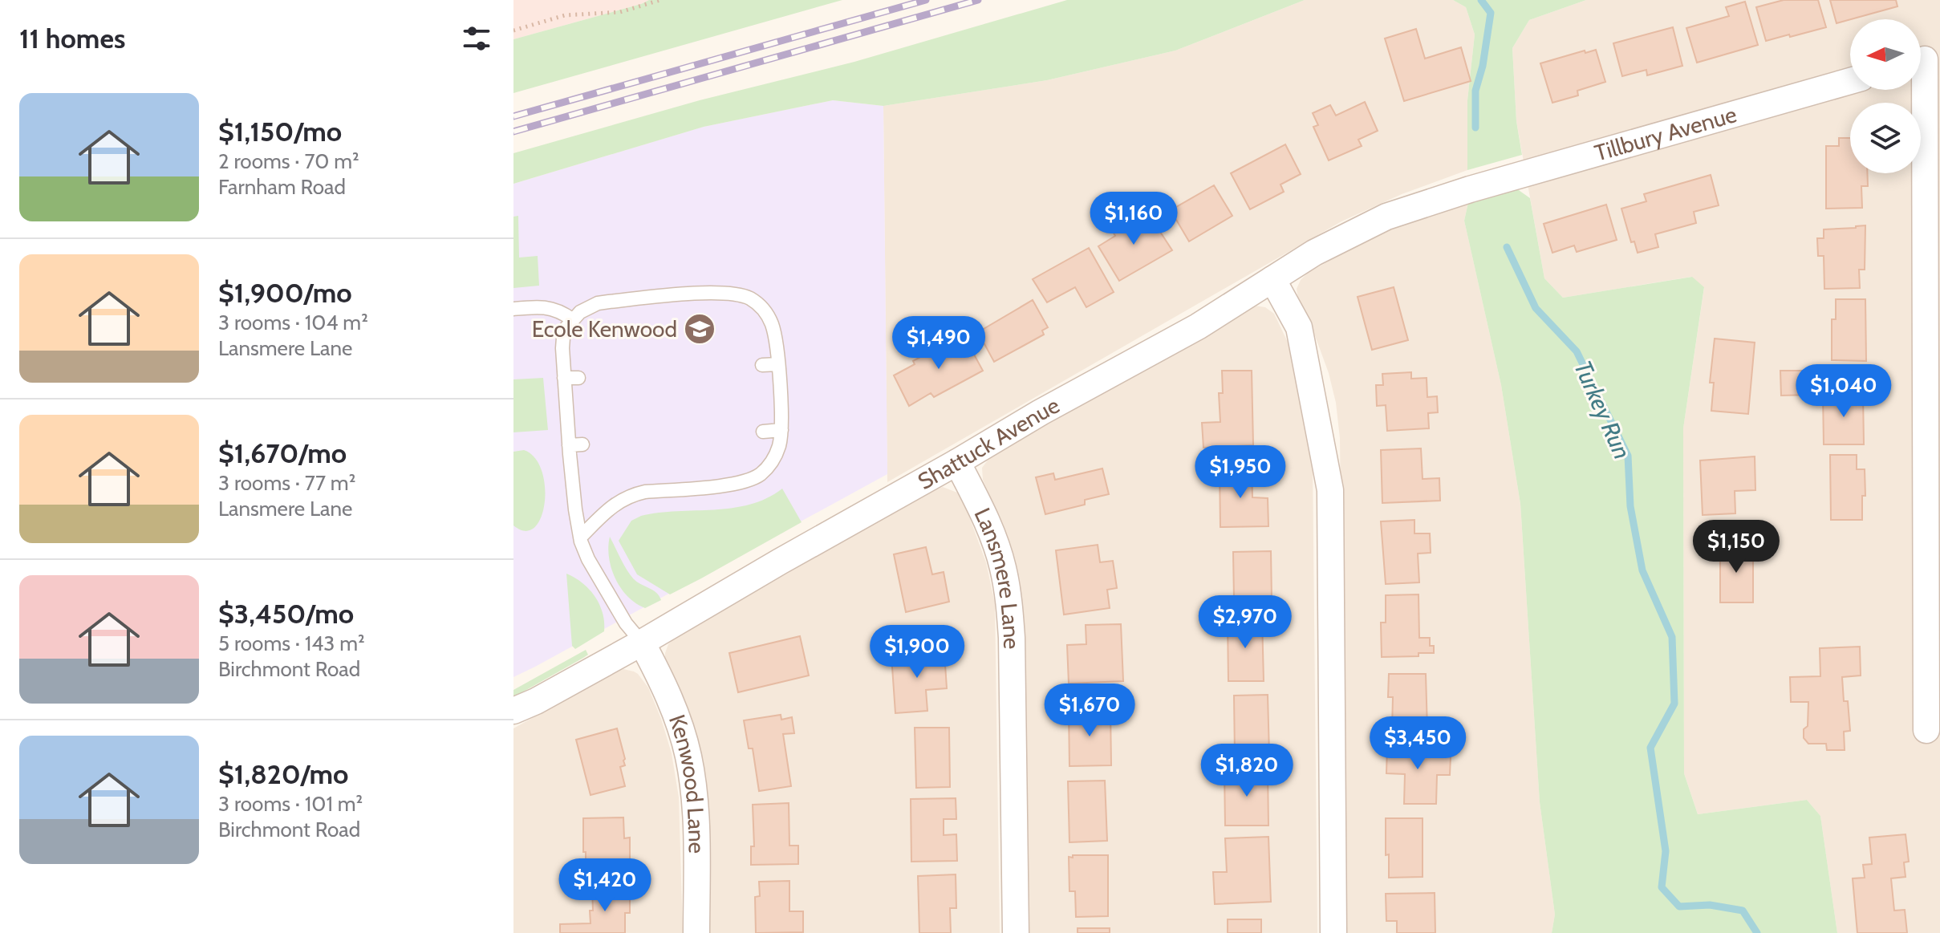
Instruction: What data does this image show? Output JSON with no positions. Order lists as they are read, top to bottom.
{
  "streets": {
    "street": [
      "Tillbury Avenue",
      "Shattuck Avenue",
      "Lansmere Lane",
      "Kenwood Lane"
    ]
  },
  "crossings": [
    ["Tillbury Avenue", "Shattuck Avenue"],
    ["Shattuck Avenue", "Lansmere Lane"],
    ["Shattuck Avenue", "Kenwood Lane"]
  ],
  "water": ["Turkey Run"],
  "places": {
    "school or university": ["Ecole Kenwood"]
  },
  "north": "left",
  "page": {
    "heading": "11 homes",
    "list": [
      {
        "name": "$1,150/mo",
        "note": "2 rooms · 70 m² · Farnham Road"
      },
      {
        "name": "$1,900/mo",
        "note": "3 rooms · 104 m² · Lansmere Lane"
      },
      {
        "name": "$1,670/mo",
        "note": "3 rooms · 77 m² · Lansmere Lane"
      },
      {
        "name": "$3,450/mo",
        "note": "5 rooms · 143 m² · Birchmont Road"
      },
      {
        "name": "$1,820/mo",
        "note": "3 rooms · 101 m² · Birchmont Road"
      }
    ],
    "price": [
      "$1,160",
      "$1,490",
      "$1,040",
      "$1,950",
      "$1,150",
      "$2,970",
      "$1,900",
      "$1,670",
      "$3,450",
      "$1,820",
      "$1,420"
    ]
  }
}
